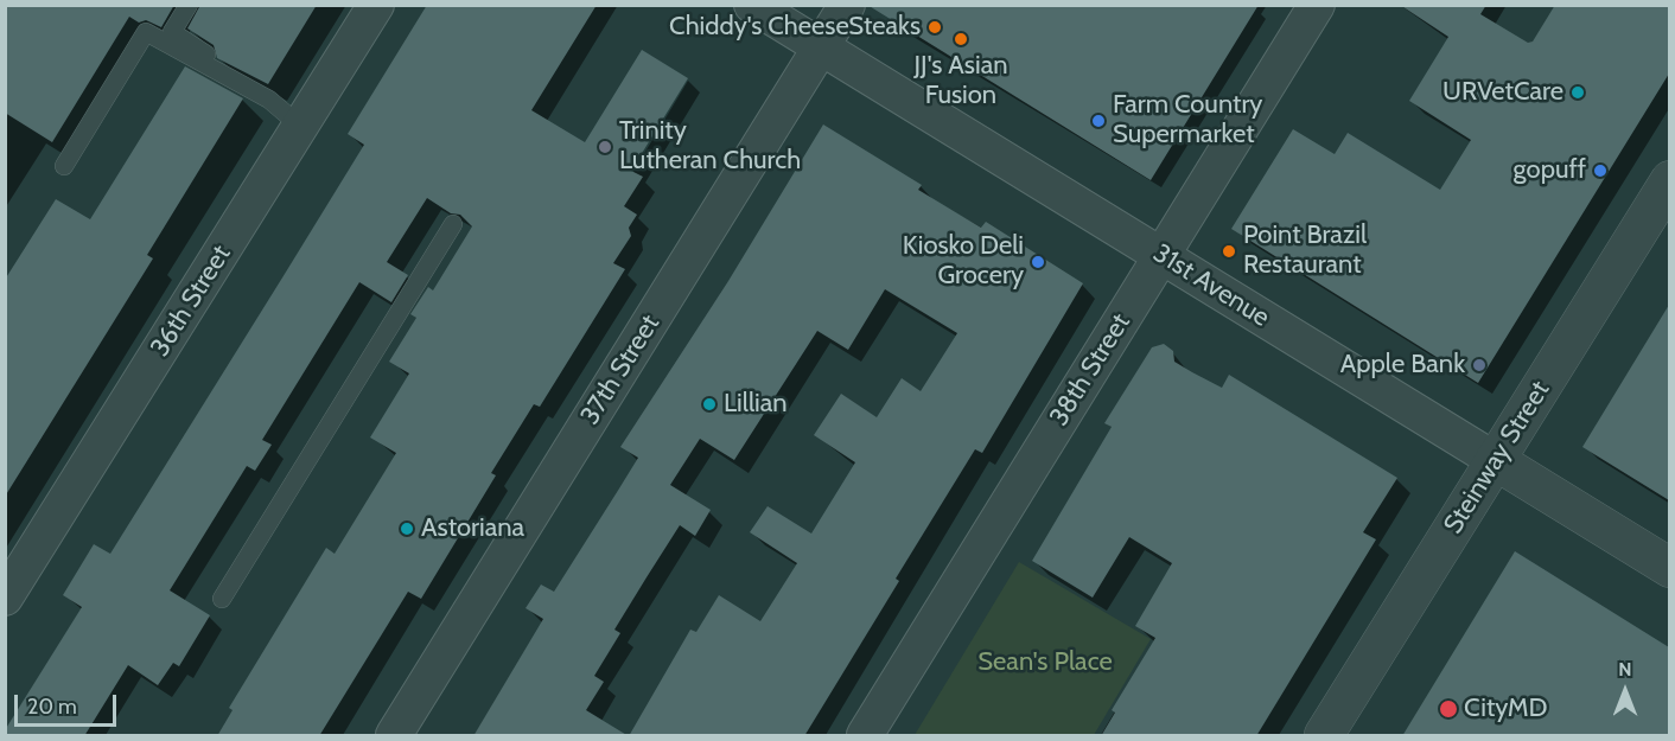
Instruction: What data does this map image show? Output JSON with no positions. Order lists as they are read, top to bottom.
{
  "streets": {
    "street": [
      "31st Avenue",
      "36th Street",
      "37th Street",
      "38th Street",
      "Steinway Street"
    ]
  },
  "crossings": [
    ["31st Avenue", "37th Street"],
    ["31st Avenue", "38th Street"],
    ["31st Avenue", "Steinway Street"]
  ],
  "parks": ["Sean's Place"],
  "places": [
    "Chiddy's CheeseSteaks",
    "JJ's Asian Fusion",
    "URVetCare",
    "Farm Country Supermarket",
    "Trinity Lutheran Church",
    "gopuff",
    "Point Brazil Restaurant",
    "Kiosko Deli Grocery",
    "Apple Bank",
    "Lillian",
    "Astoriana",
    "CityMD"
  ],
  "scale_bar": "20 m",
  "north": "top"
}
